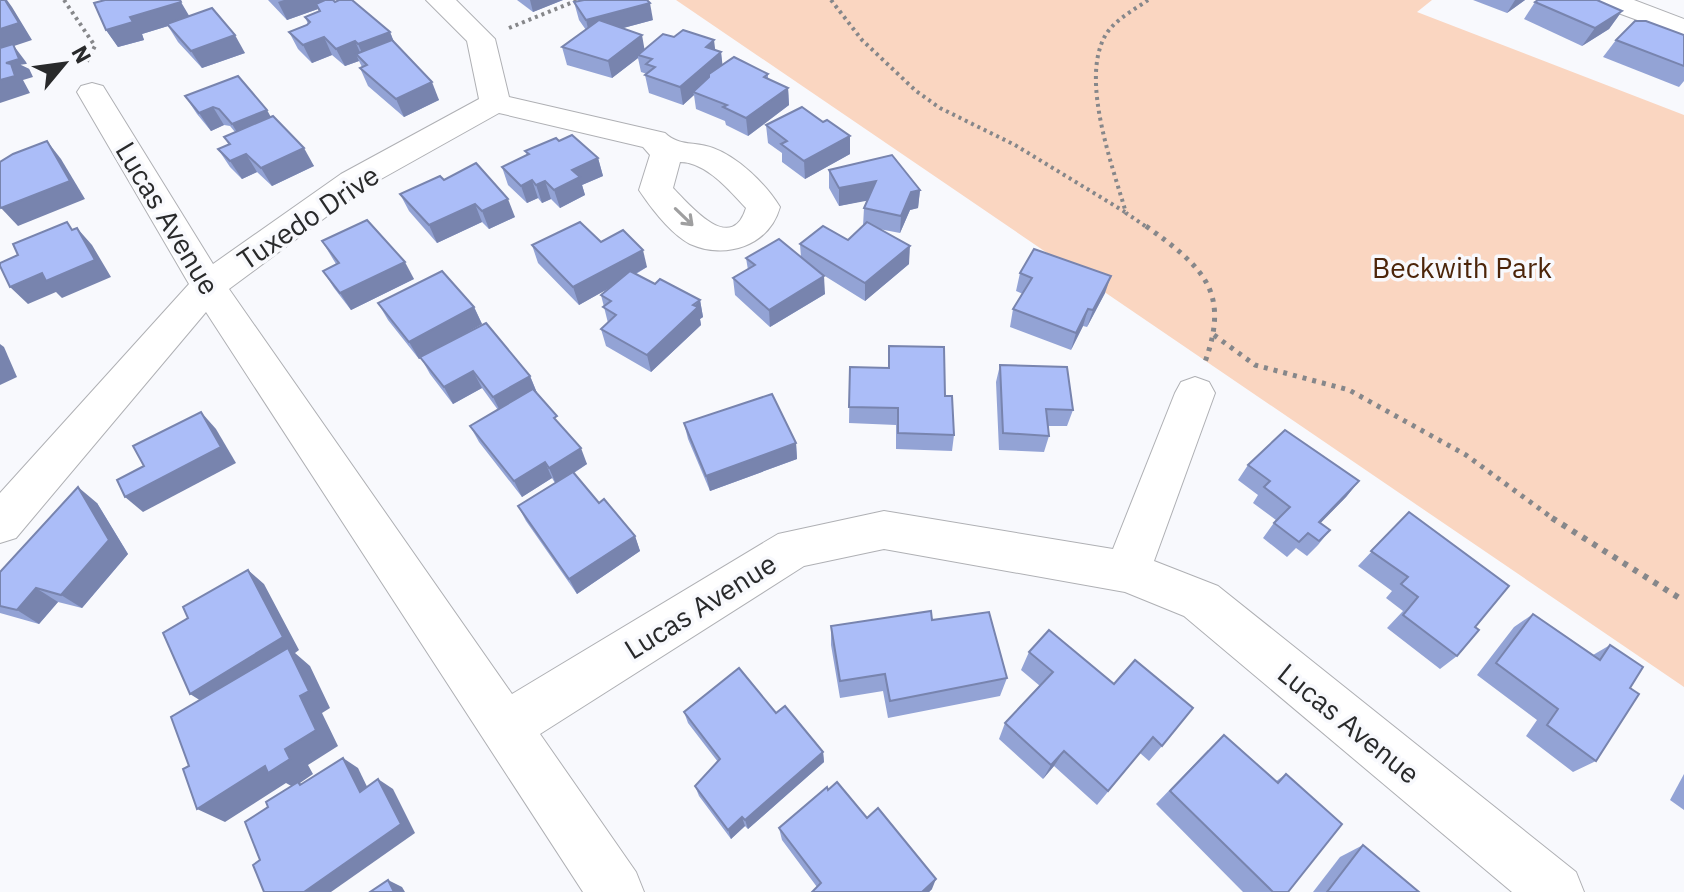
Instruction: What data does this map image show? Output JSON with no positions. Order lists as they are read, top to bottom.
{
  "streets": {
    "street": ["Tuxedo Drive", "Lucas Avenue"]
  },
  "crossings": [
    ["Tuxedo Drive", "Lucas Avenue"]
  ],
  "parks": ["Beckwith Park"],
  "north": "top right"
}
